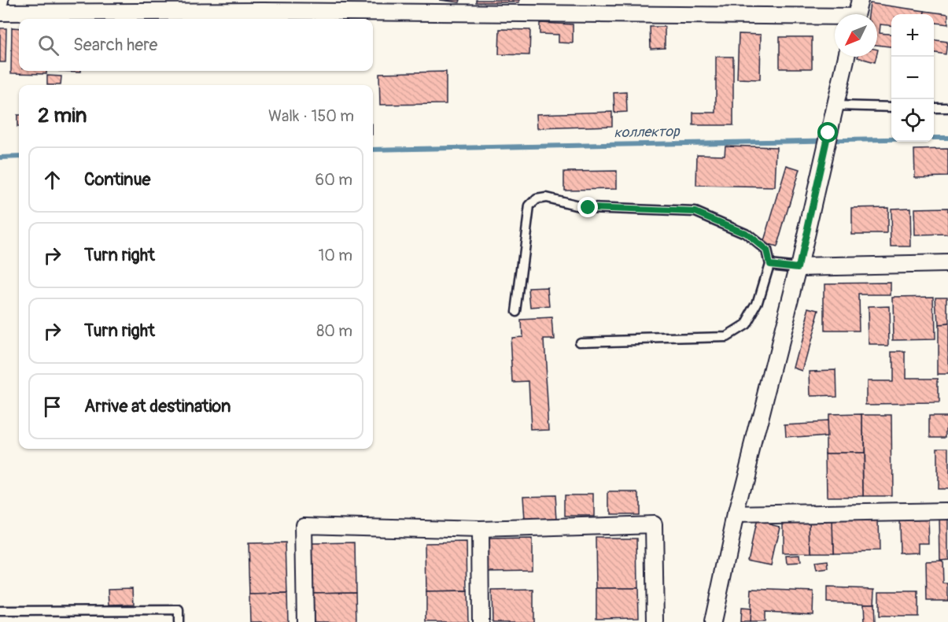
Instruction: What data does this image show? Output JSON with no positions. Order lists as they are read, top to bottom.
{
  "water": ["коллектор"],
  "north": "bottom left",
  "page": {
    "map_buttons": ["+", "−"],
    "search": "Search here",
    "heading": ["2 min", "Walk · 150 m"],
    "list": [
      ["Continue", "60 m"],
      ["Turn right", "10 m"],
      ["Turn right", "80 m"],
      "Arrive at destination"
    ]
  }
}
